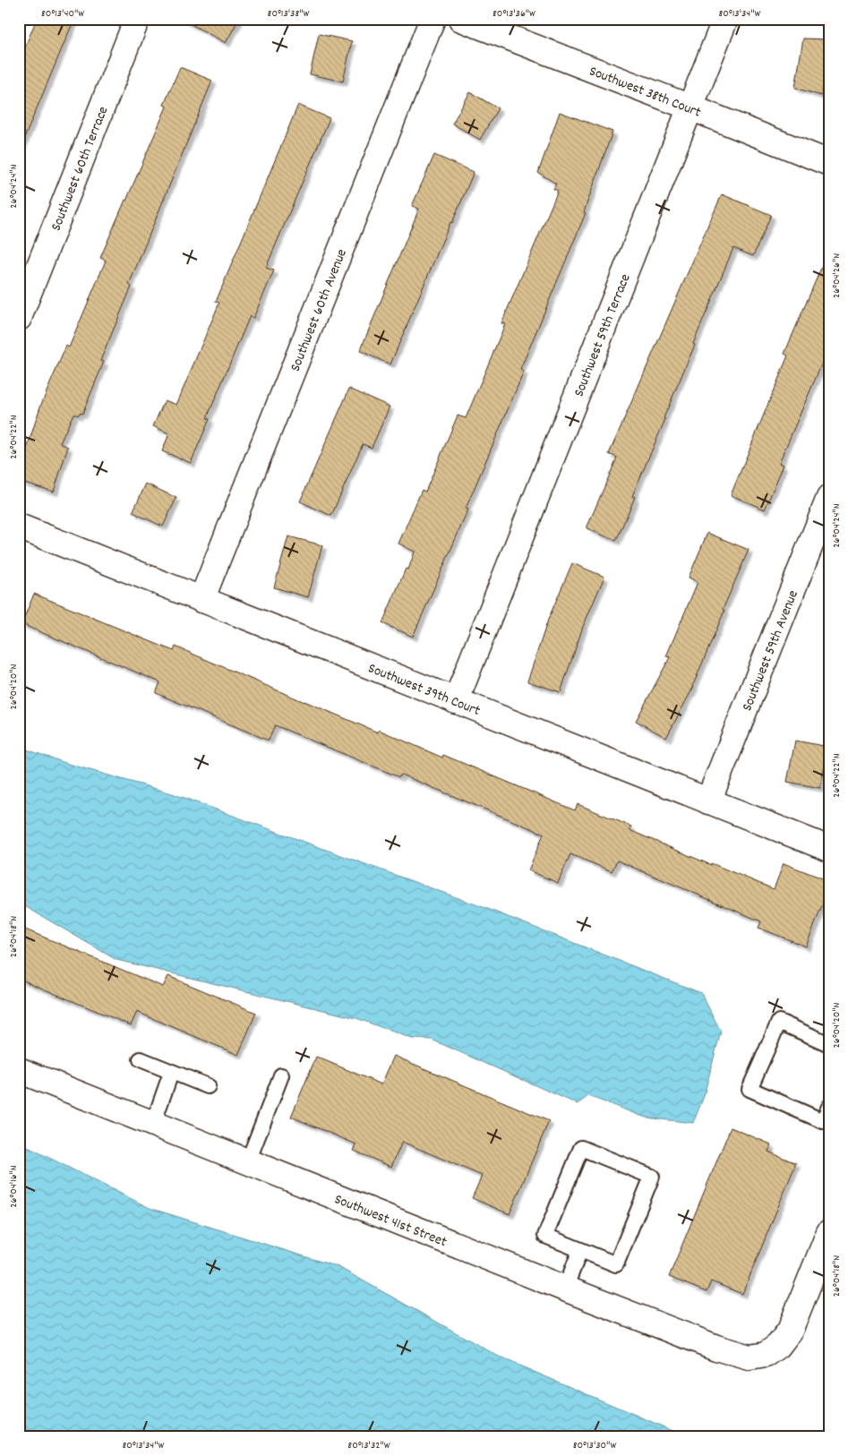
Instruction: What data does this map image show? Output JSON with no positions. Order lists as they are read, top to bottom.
{
  "streets": {
    "street": [
      "Southwest 38th Court",
      "Southwest 60th Terrace",
      "Southwest 60th Avenue",
      "Southwest 59th Terrace",
      "Southwest 59th Avenue",
      "Southwest 39th Court",
      "Southwest 41st Street"
    ]
  },
  "crossings": [
    ["Southwest 38th Court", "Southwest 59th Terrace"],
    ["Southwest 60th Avenue", "Southwest 39th Court"],
    ["Southwest 59th Terrace", "Southwest 39th Court"],
    ["Southwest 59th Avenue", "Southwest 39th Court"]
  ],
  "coordinates": [
    "80°13'40\"W",
    "80°13'38\"W",
    "80°13'36\"W",
    "80°13'34\"W",
    "26°04'24\"N",
    "26°04'26\"N",
    "26°04'22\"N",
    "26°04'20\"N",
    "26°04'18\"N",
    "26°04'16\"N",
    "80°13'32\"W",
    "80°13'30\"W"
  ]
}
